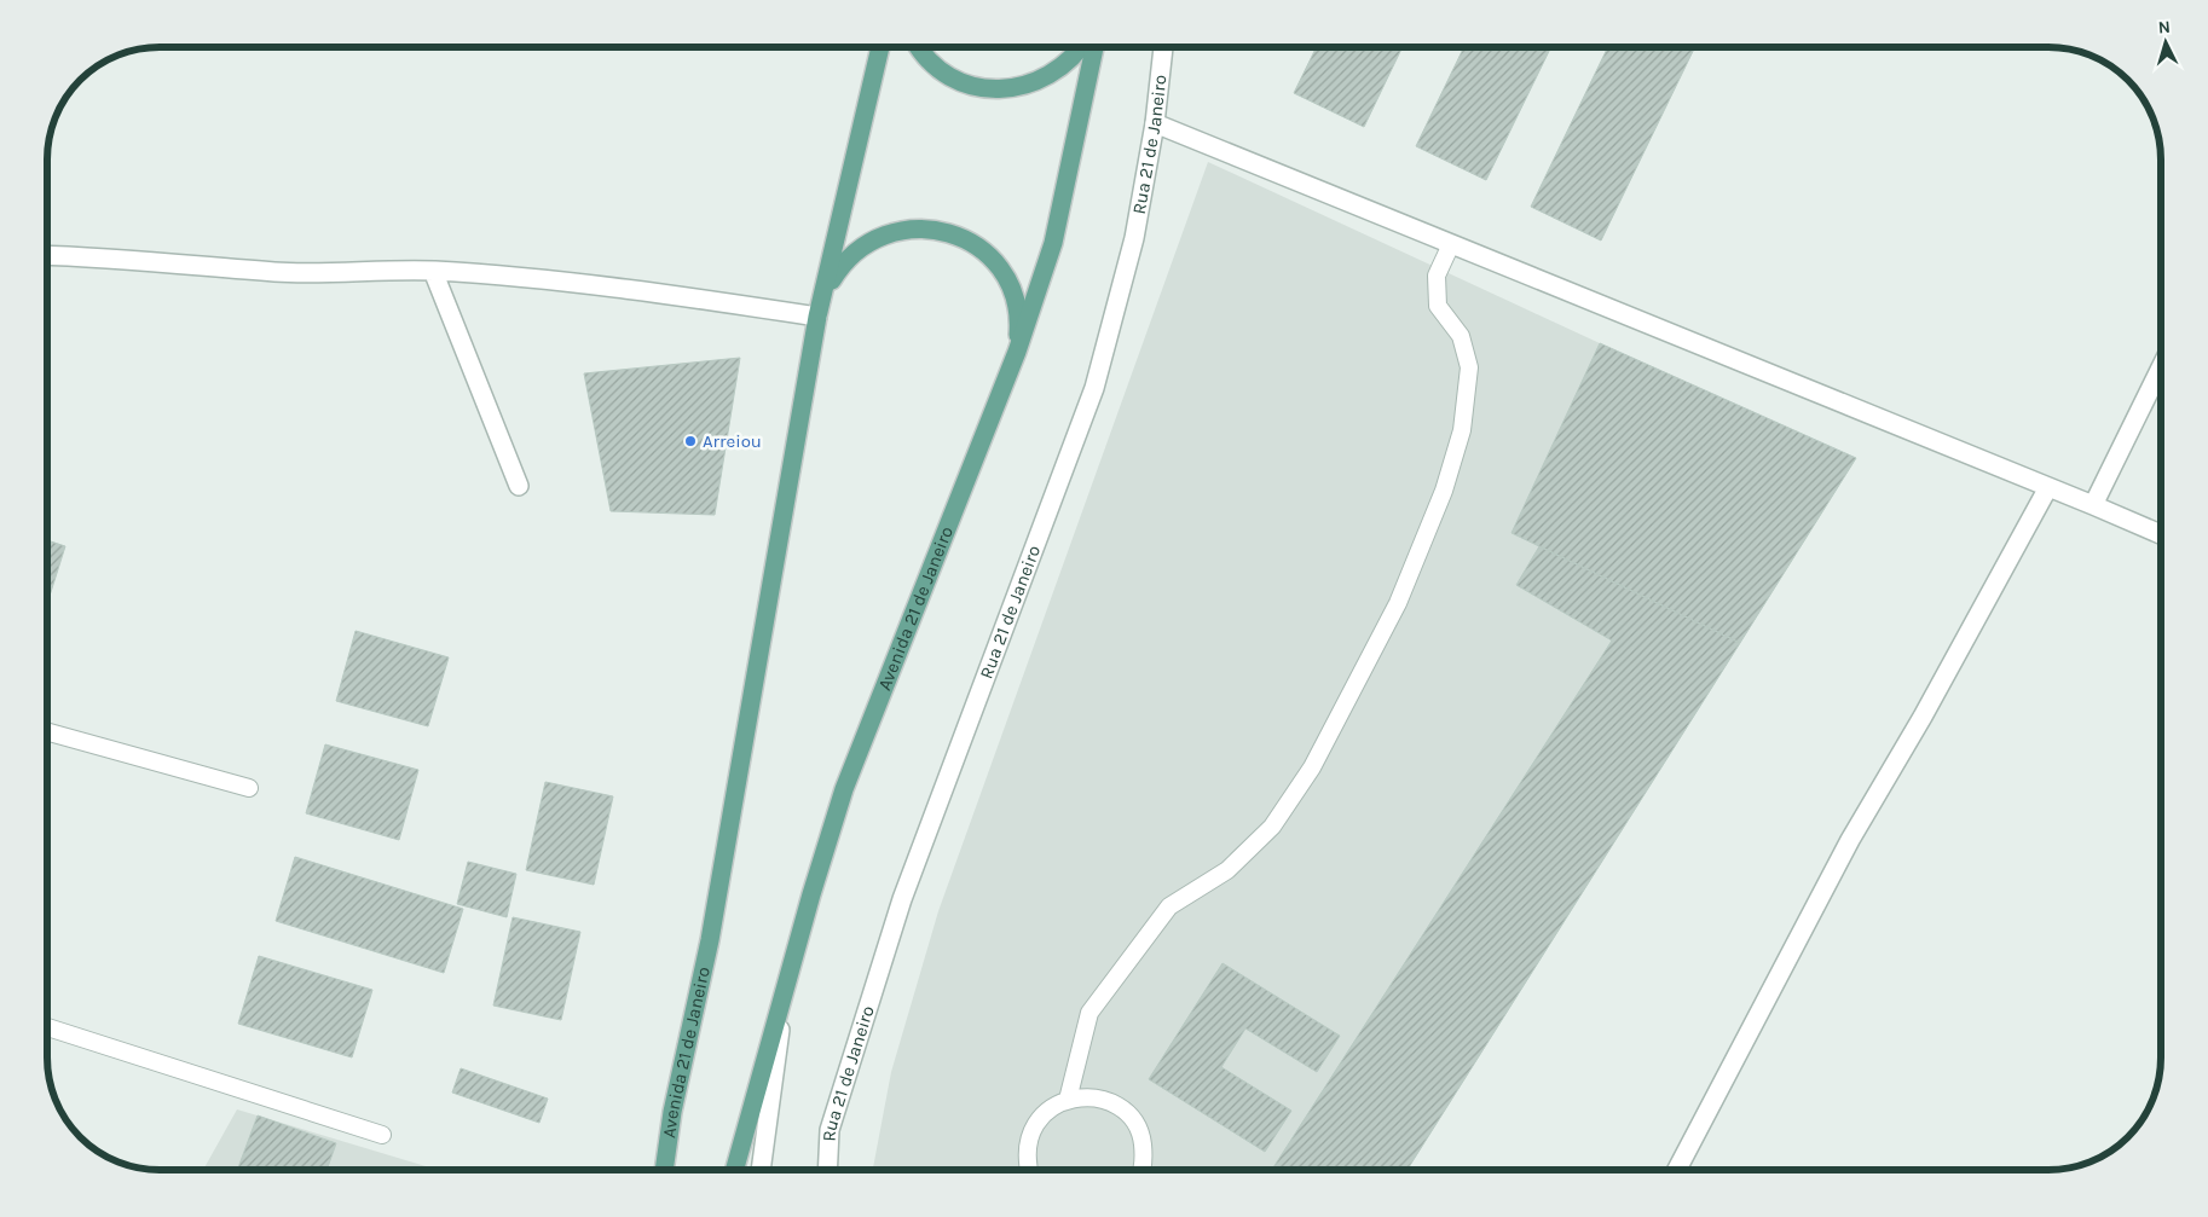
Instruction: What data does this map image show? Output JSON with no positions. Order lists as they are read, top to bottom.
{
  "streets": {
    "main road": ["Avenida 21 de Janeiro"],
    "street": ["Rua 21 de Janeiro"]
  },
  "places": ["Arreiou"],
  "north": "top"
}
